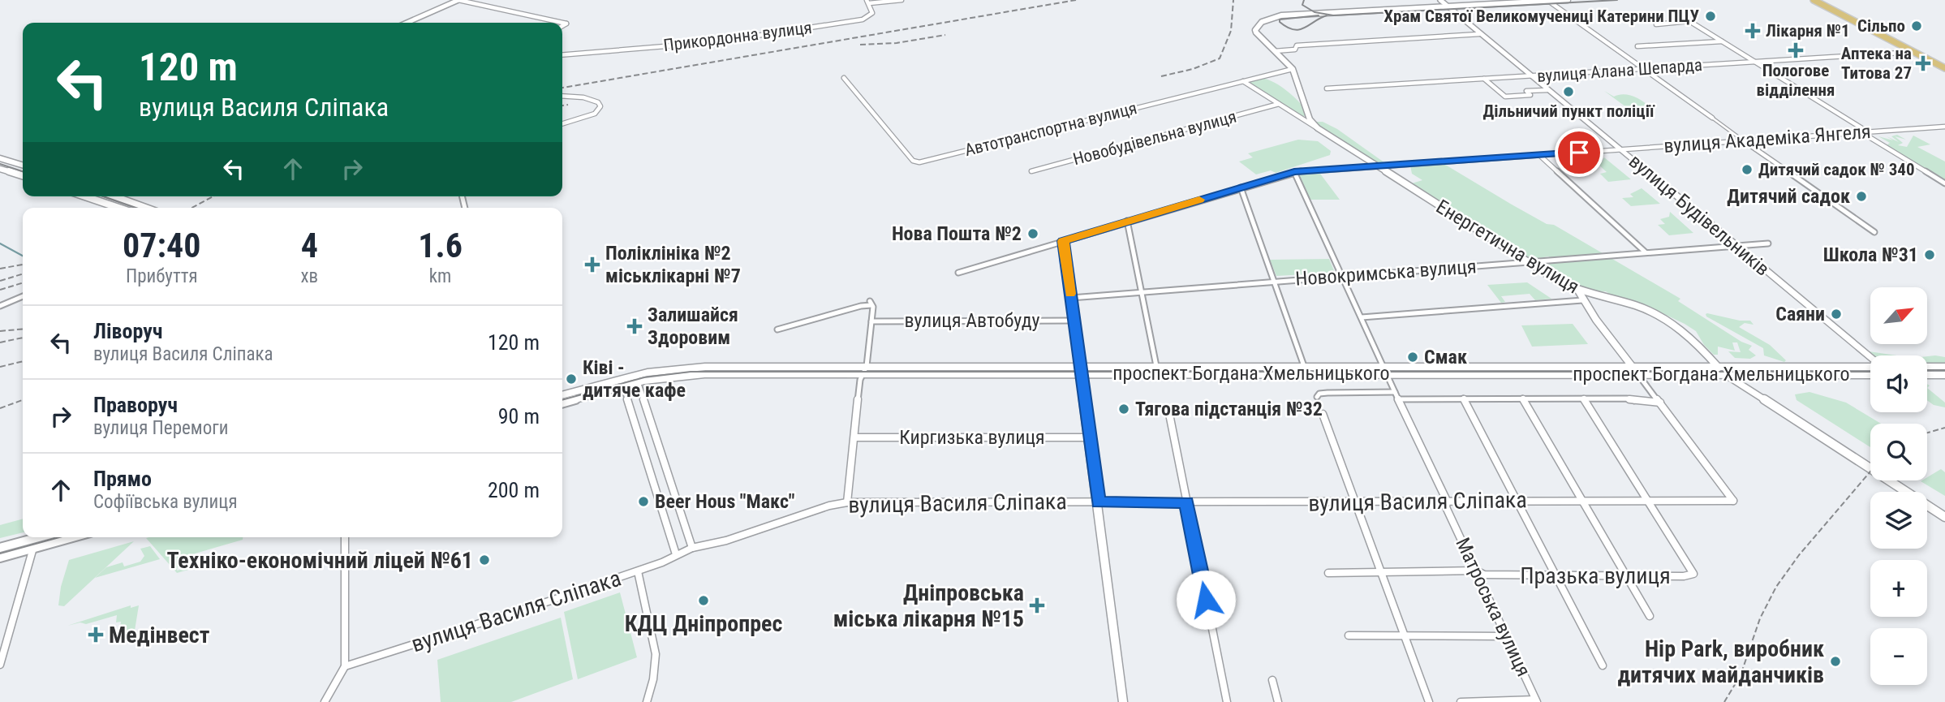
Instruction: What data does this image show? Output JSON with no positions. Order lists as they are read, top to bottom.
{
  "streets": {
    "main road": ["Енергетична вулиця", "проспект Богдана Хмельницького"],
    "street": [
      "Прикордонна вулиця",
      "вулиця Алана Шепарда",
      "Автотранспортна вулиця",
      "Новобудівельна вулиця",
      "вулиця Академіка Янгеля",
      "вулиця Будівельників",
      "Новокримська вулиця",
      "вулиця Автобуду",
      "Киргизька вулиця",
      "вулиця Василя Сліпака",
      "Празька вулиця",
      "Матроська вулиця"
    ]
  },
  "crossings": [
    ["вулиця Алана Шепарда", "вулиця Будівельників"],
    ["Автотранспортна вулиця", "Енергетична вулиця"],
    ["Новобудівельна вулиця", "Енергетична вулиця"],
    ["вулиця Академіка Янгеля", "вулиця Будівельників"],
    ["вулиця Академіка Янгеля", "Енергетична вулиця"],
    ["вулиця Академіка Янгеля", "Матроська вулиця"],
    ["вулиця Будівельників", "Енергетична вулиця"],
    ["вулиця Будівельників", "Новокримська вулиця"],
    ["Енергетична вулиця", "Новокримська вулиця"],
    ["Енергетична вулиця", "проспект Богдана Хмельницького"],
    ["Новокримська вулиця", "Матроська вулиця"],
    ["проспект Богдана Хмельницького", "Матроська вулиця"],
    ["вулиця Василя Сліпака", "Празька вулиця"],
    ["вулиця Василя Сліпака", "Матроська вулиця"],
    ["Празька вулиця", "Матроська вулиця"]
  ],
  "places": {
    "other": [
      "Храм Святої Великомучениці Катерини ПЦУ",
      "Сільпо",
      "Дільничий пункт поліції",
      "Дитячий садок № 340",
      "Дитячий садок",
      "Нова Пошта №2",
      "Школа №31",
      "Саяни",
      "Смак",
      "Ківі - дитяче кафе",
      "Тягова пiдстанцiя №32",
      "Beer Hous \"Макс\"",
      "Техніко-економічний ліцей №61",
      "КДЦ Дніпропрес",
      "Hip Park, виробник дитячих майданчиків"
    ],
    "health": [
      "Лікарня №1",
      "Пологове відділення",
      "Аптека на Титова 27",
      "Поліклініка №2 міськлікарні №7",
      "Залишайся Здоровим",
      "Дніпровська міська лікарня №15",
      "Медінвест"
    ]
  },
  "north": "top right",
  "page": {
    "turn": ["120 m", "вулиця Василя Сліпака"],
    "eta": [
      "07:40",
      "Прибуття",
      "4",
      "хв",
      "1.6",
      "km"
    ],
    "map_buttons": ["+", "−"],
    "list": [
      {
        "name": "Ліворуч",
        "note": "вулиця Василя Сліпака",
        "value": "120 m"
      },
      {
        "name": "Праворуч",
        "note": "вулиця Перемоги",
        "value": "90 m"
      },
      {
        "name": "Прямо",
        "note": "Софіївська вулиця",
        "value": "200 m"
      }
    ]
  }
}
